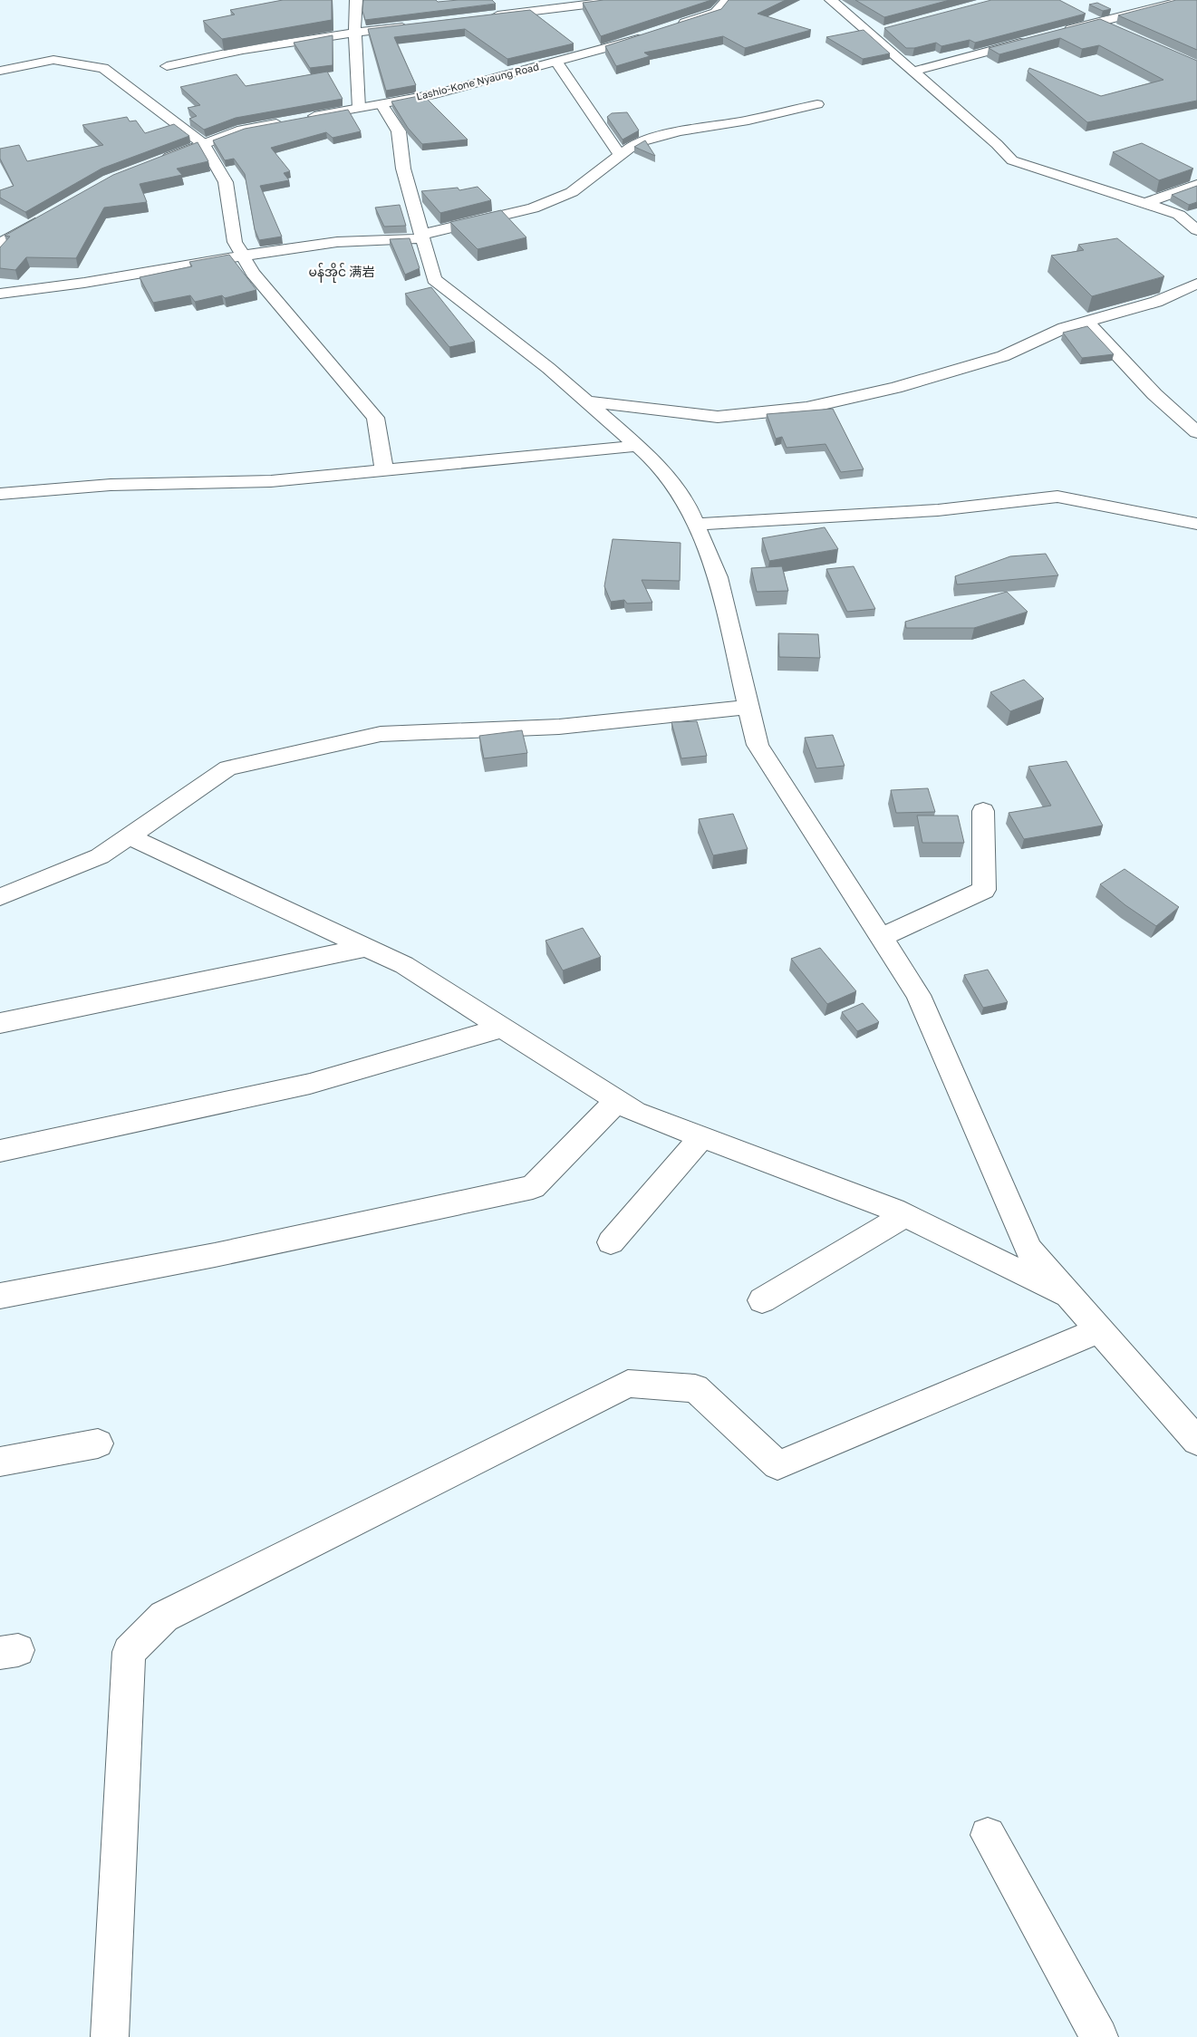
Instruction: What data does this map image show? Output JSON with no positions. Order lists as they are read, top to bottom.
{
  "streets": {
    "street": ["Lashio-Kone Nyaung Road"]
  },
  "districts": ["မန်အိုင် 满岩"]
}
